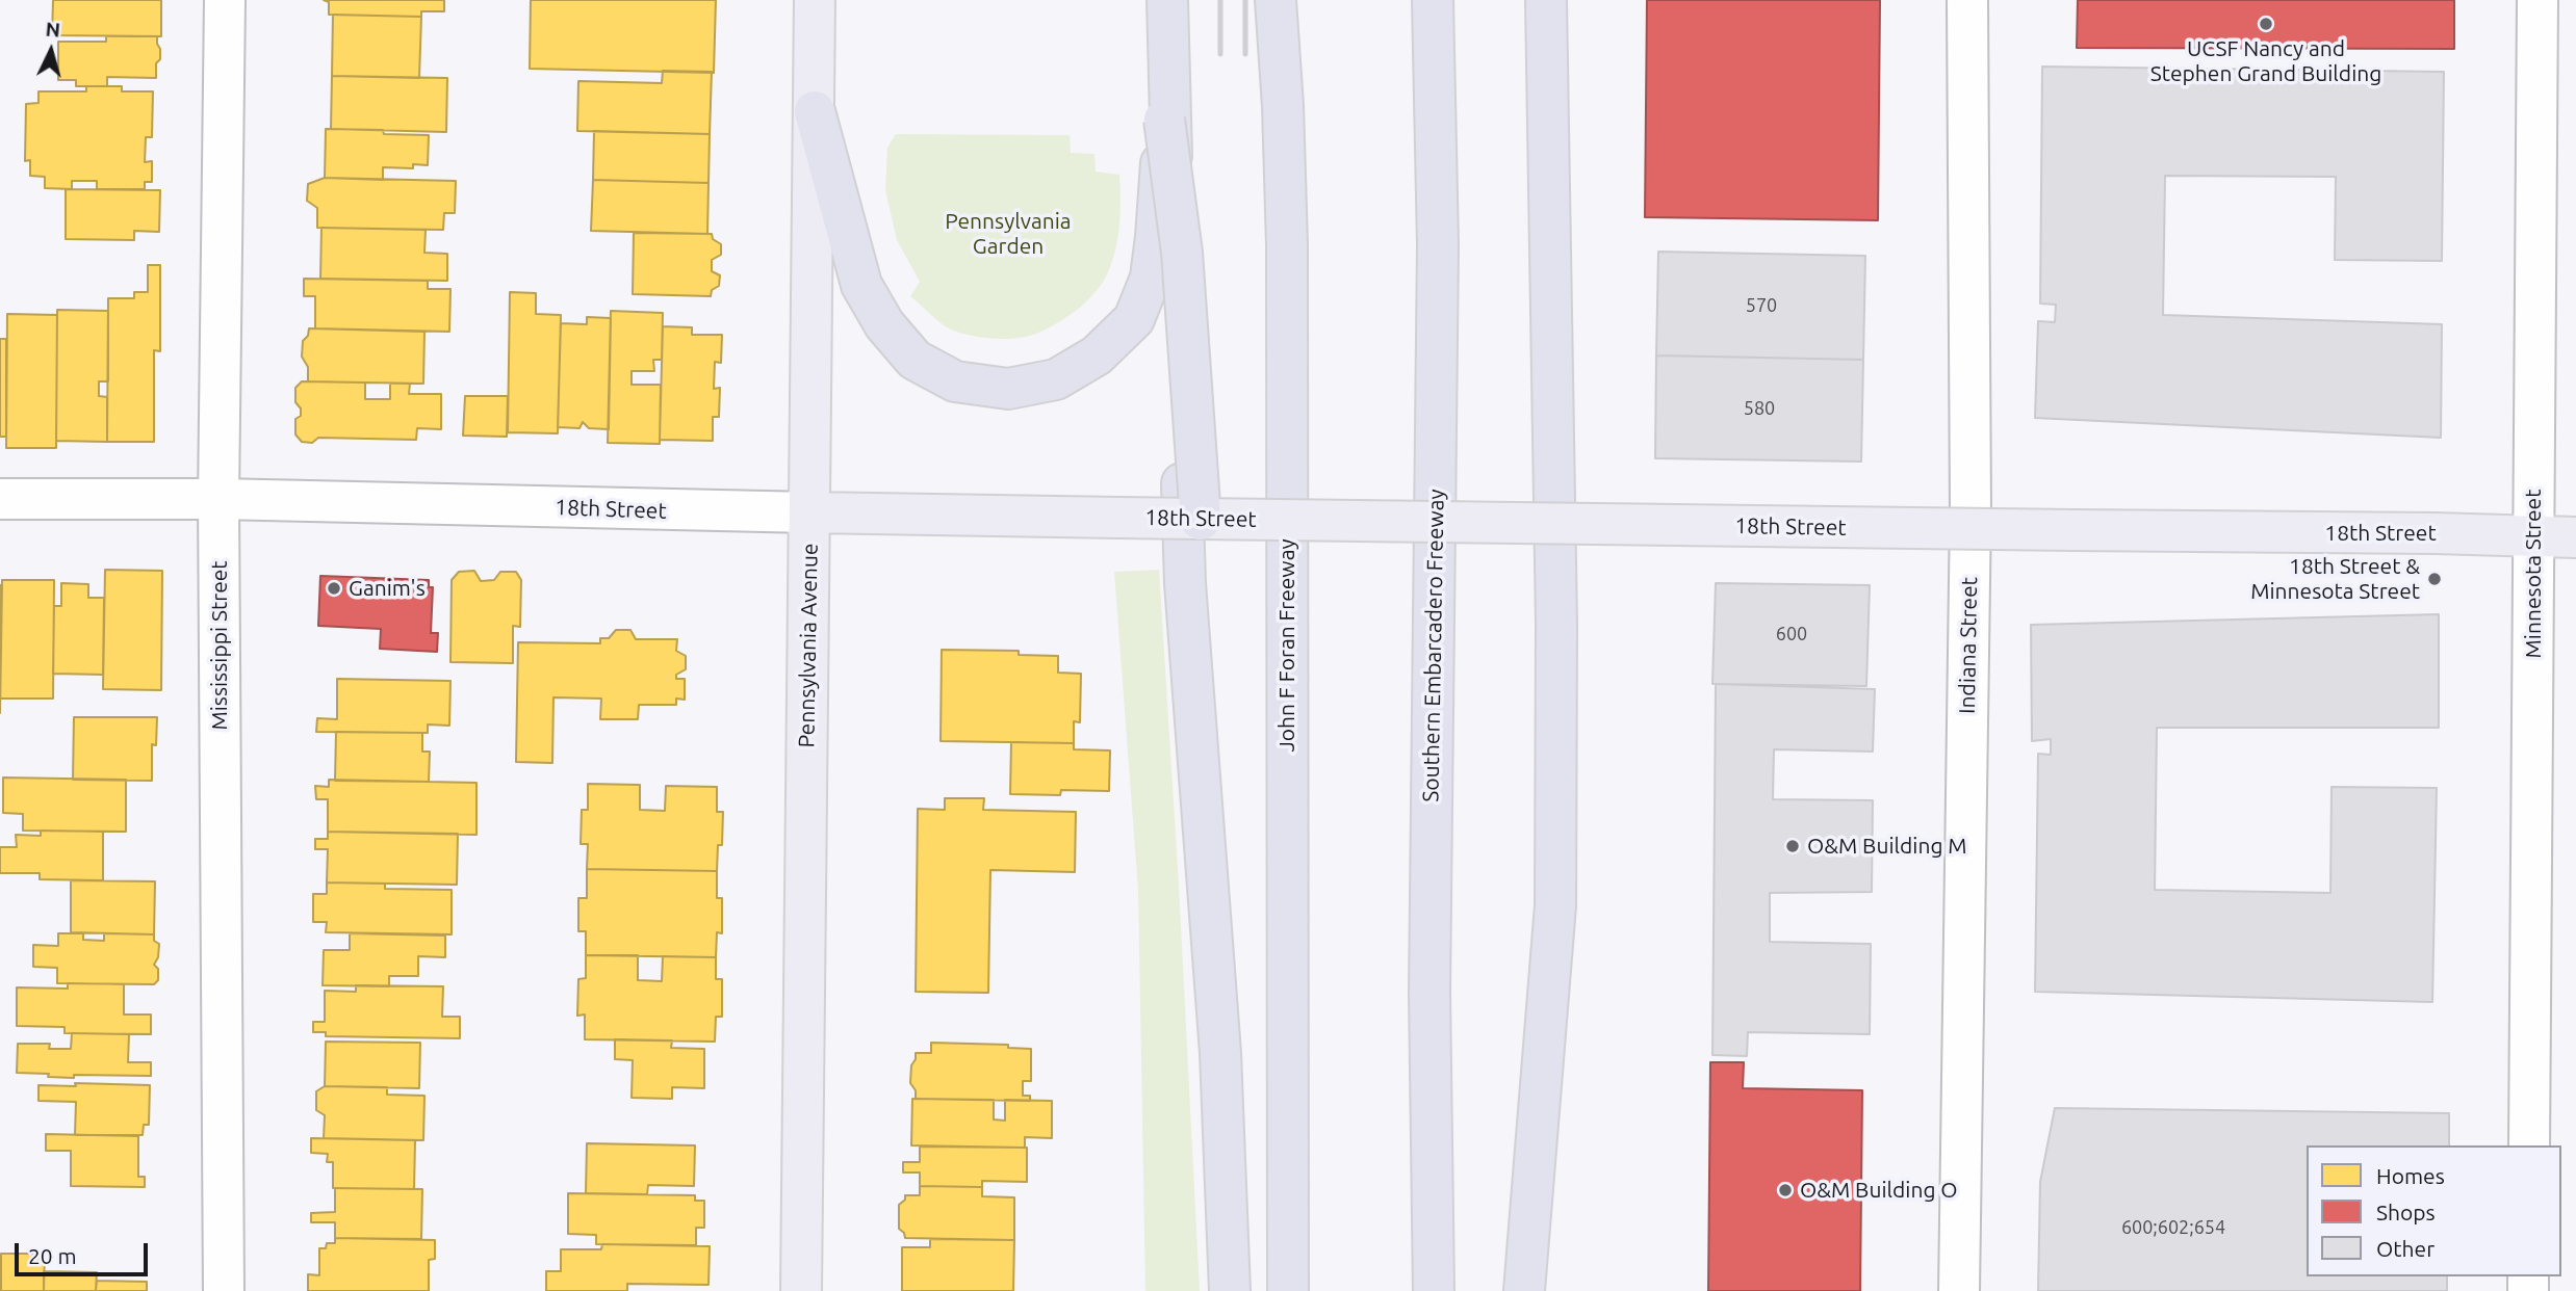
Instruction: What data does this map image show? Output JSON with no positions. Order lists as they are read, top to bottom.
{
  "streets": {
    "highway": ["John F Foran Freeway", "Southern Embarcadero Freeway"],
    "main road": ["18th Street", "Pennsylvania Avenue"],
    "street": ["Minnesota Street", "Mississippi Street", "Indiana Street"]
  },
  "crossings": [
    ["18th Street", "Minnesota Street"],
    ["18th Street", "Mississippi Street"],
    ["18th Street", "Pennsylvania Avenue"]
  ],
  "parks": ["Pennsylvania Garden"],
  "places": [
    "UCSF Nancy and Stephen Grand Building",
    "18th Street & Minnesota Street",
    "Ganim's",
    "O&M Building M",
    "O&M Building O"
  ],
  "house_numbers": [
    "570",
    "580",
    "600",
    "600;602;654"
  ],
  "legend": ["Homes", "Shops", "Other"],
  "scale_bar": "20 m",
  "north": "top"
}
